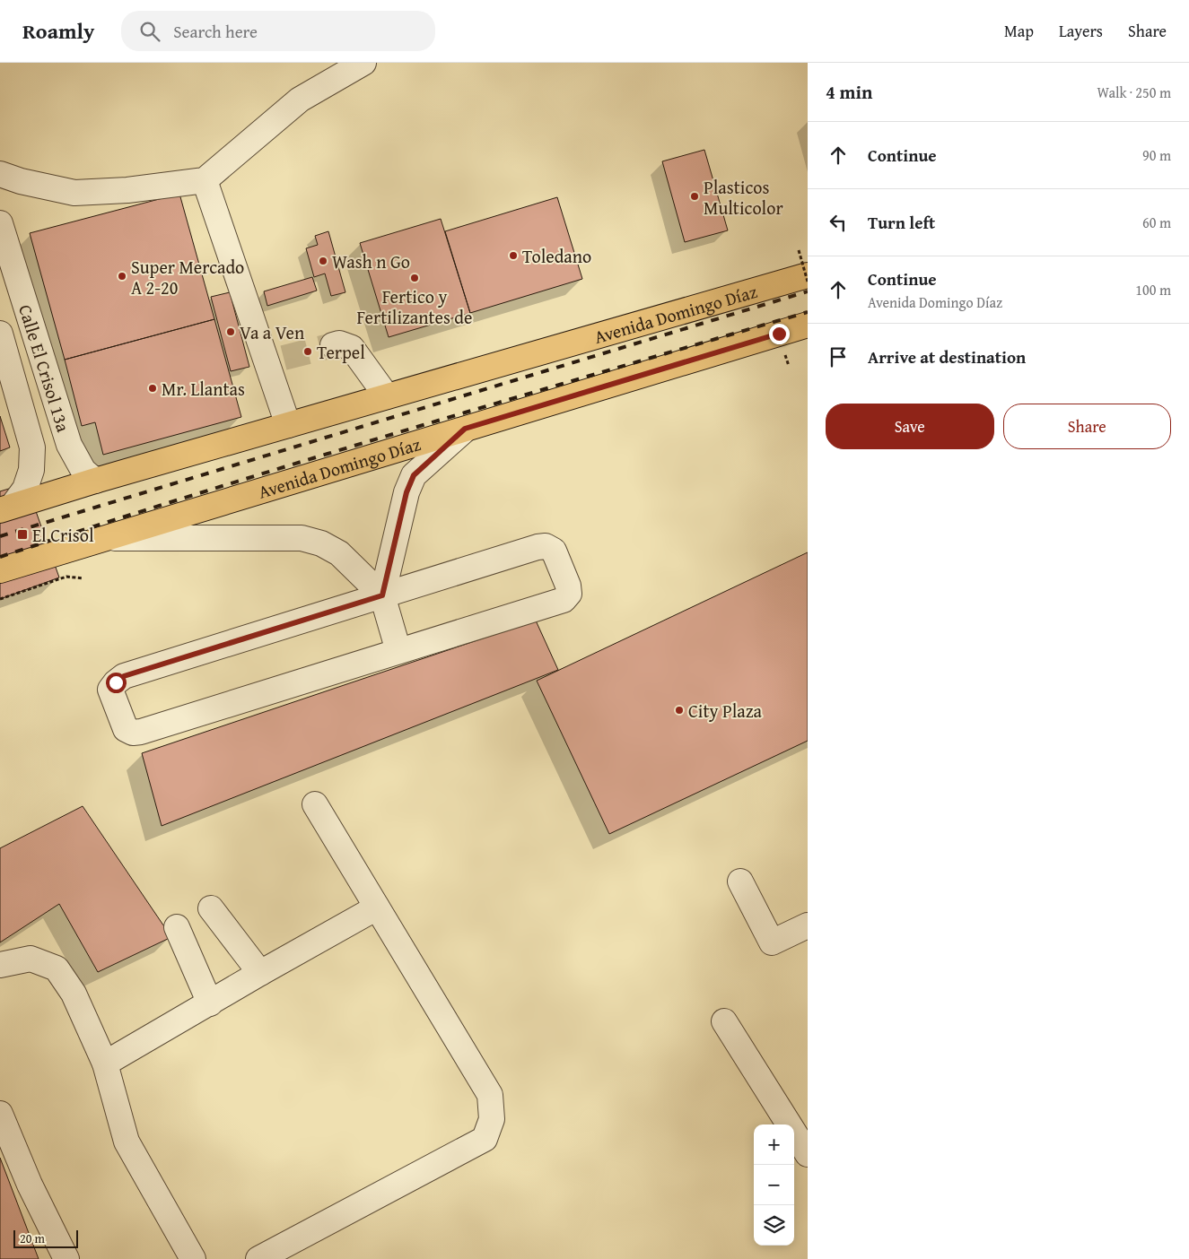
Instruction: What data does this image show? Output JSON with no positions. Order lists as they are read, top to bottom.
{
  "streets": {
    "main road": ["Avenida Domingo Díaz"],
    "street": ["Calle El Crisol 13a"]
  },
  "crossings": [
    ["Avenida Domingo Díaz", "Calle El Crisol 13a"]
  ],
  "places": {
    "other": [
      "Plasticos Multicolor",
      "Toledano",
      "Wash n Go",
      "Super Mercado A 2-20",
      "Fertico y Fertilizantes de",
      "Va a Ven",
      "Terpel",
      "Mr. Llantas",
      "City Plaza"
    ],
    "transit": ["El Crisol"]
  },
  "scale_bar": "20 m",
  "page": {
    "header": "Roamly",
    "search": "Search here",
    "nav": ["Map", "Layers", "Share"],
    "heading": ["4 min", "Walk · 250 m"],
    "list": [
      ["Continue", "90 m"],
      ["Turn left", "60 m"],
      ["Continue", "Avenida Domingo Díaz", "100 m"],
      "Arrive at destination"
    ],
    "buttons": ["Save", "Share"],
    "map_buttons": ["+", "−"],
    "scale": "20 m"
  }
}
